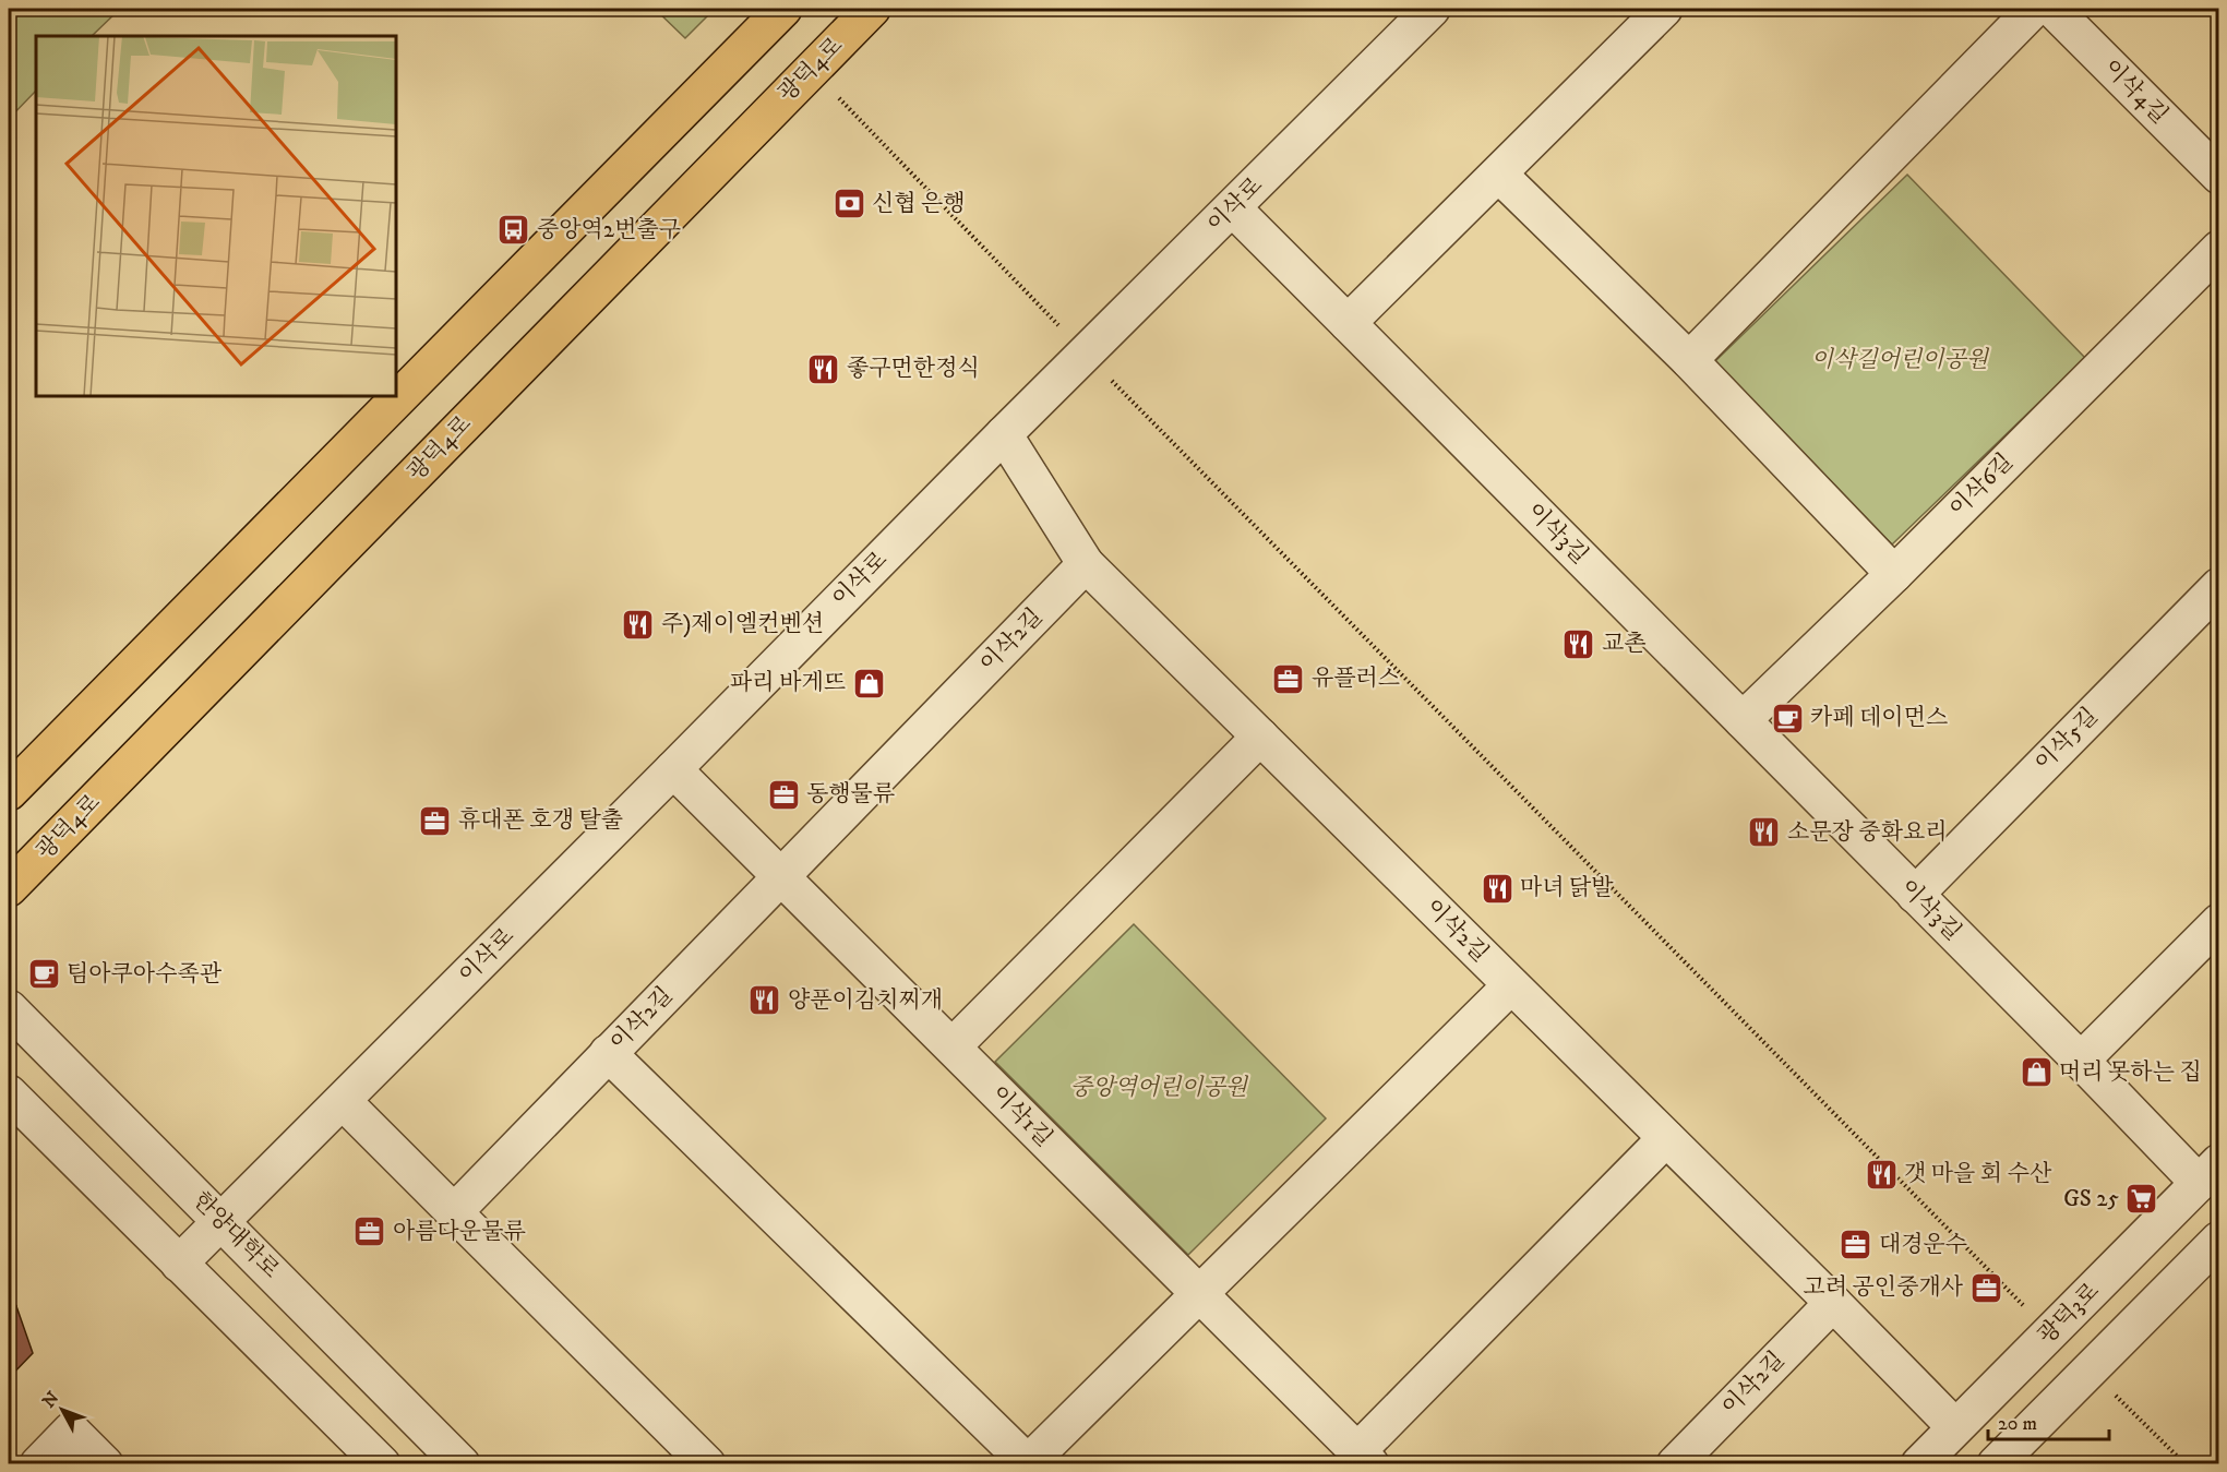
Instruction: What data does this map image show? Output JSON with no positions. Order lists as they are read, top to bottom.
{
  "streets": {
    "main road": ["광덕4로"],
    "street": [
      "이삭4길",
      "이삭로",
      "이삭6길",
      "이삭3길",
      "이삭2길",
      "이삭5길",
      "이삭1길",
      "한양대학로",
      "광덕3로"
    ]
  },
  "crossings": [
    ["이삭로", "이삭3길"],
    ["이삭로", "이삭1길"],
    ["이삭로", "한양대학로"],
    ["이삭6길", "이삭3길"],
    ["이삭3길", "이삭5길"],
    ["이삭3길", "광덕3로"],
    ["이삭2길", "이삭1길"],
    ["이삭2길", "광덕3로"]
  ],
  "parks": ["이삭길어린이공원", "중앙역어린이공원"],
  "places": {
    "bank": ["신협 은행"],
    "bus stop": ["중앙역2번출구"],
    "restaurant": [
      "좋구먼한정식",
      "주)제이엘컨벤션",
      "교촌",
      "소문장 중화요리",
      "마녀 닭발",
      "양푼이김치찌개",
      "갯 마을 회 수산"
    ],
    "office": [
      "유플러스",
      "동행물류",
      "휴대폰 호갱 탈출",
      "아름다운물류",
      "대경운수",
      "고려 공인중개사"
    ],
    "shop": ["파리 바게뜨", "머리 못하는 집"],
    "cafe": ["카페 데이먼스", "팀아쿠아수족관"],
    "supermarket": ["GS 25"]
  },
  "scale_bar": "20 m",
  "north": "top left"
}
